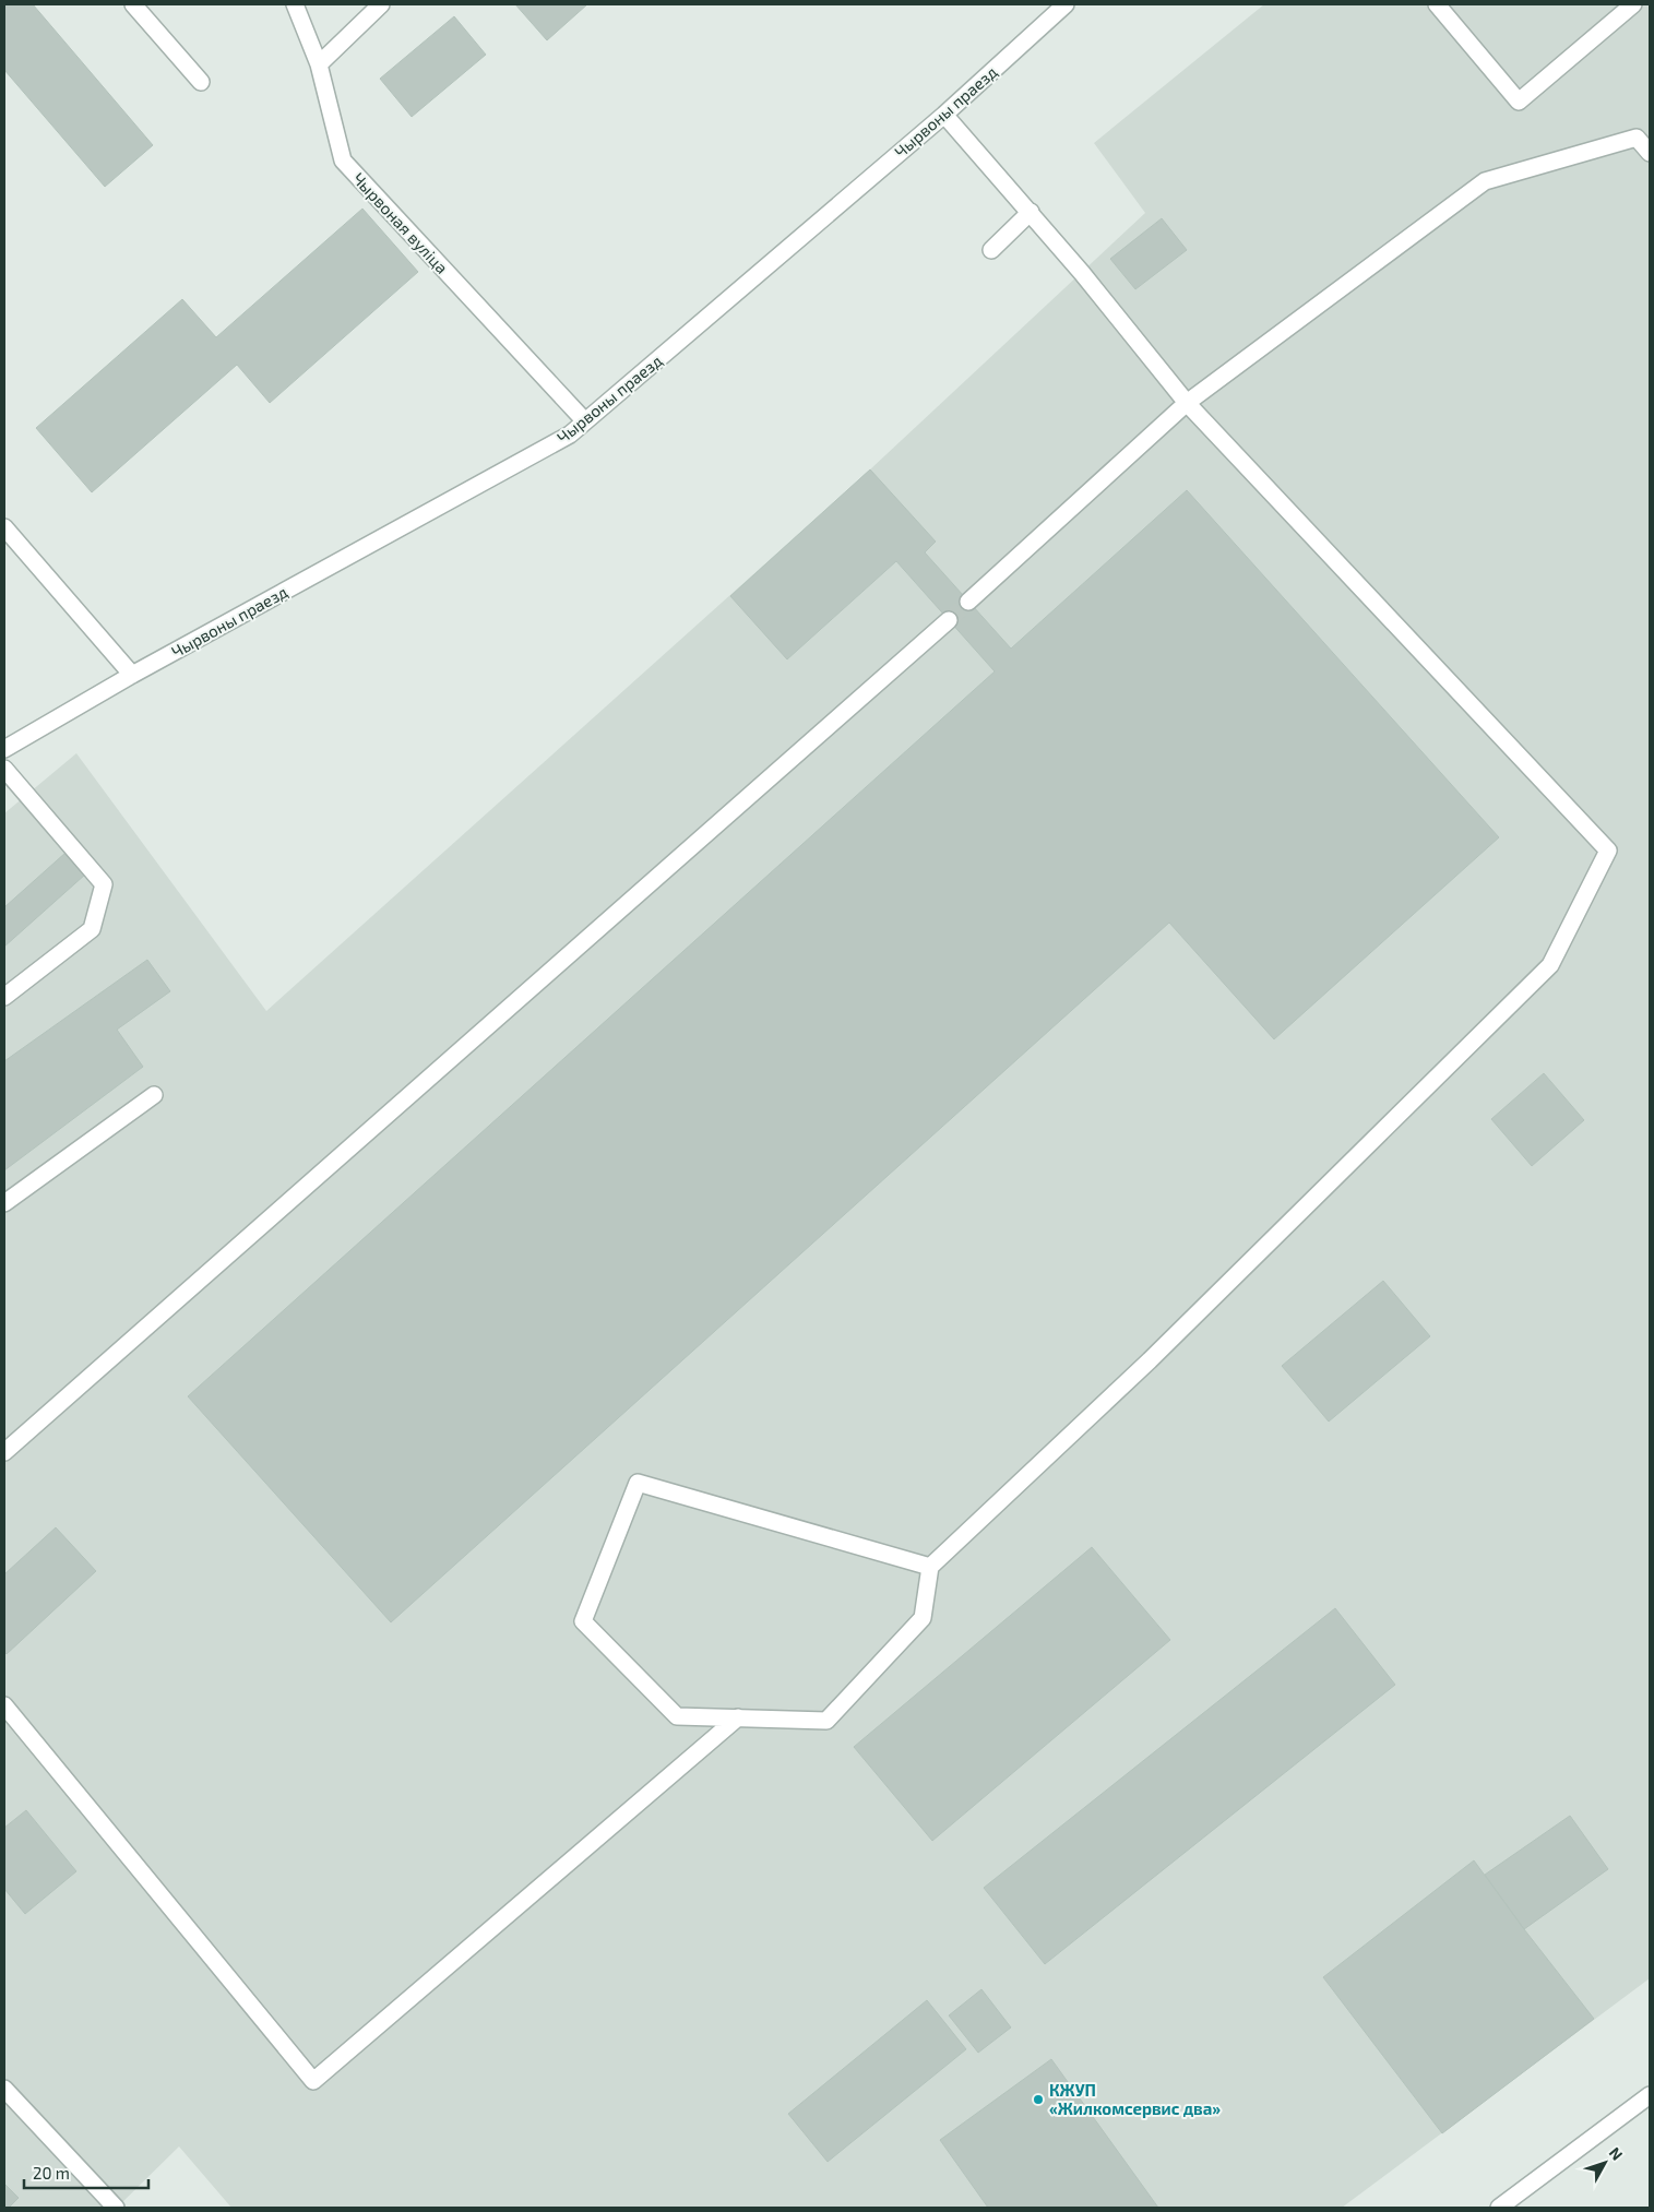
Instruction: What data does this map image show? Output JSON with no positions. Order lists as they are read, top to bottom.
{
  "streets": {
    "street": ["Чырвоны праезд", "Чырвоная вуліца"]
  },
  "crossings": [
    ["Чырвоны праезд", "Чырвоная вуліца"]
  ],
  "places": ["КЖУП «Жилкомсервис два»"],
  "scale_bar": "20 m",
  "north": "top right"
}
